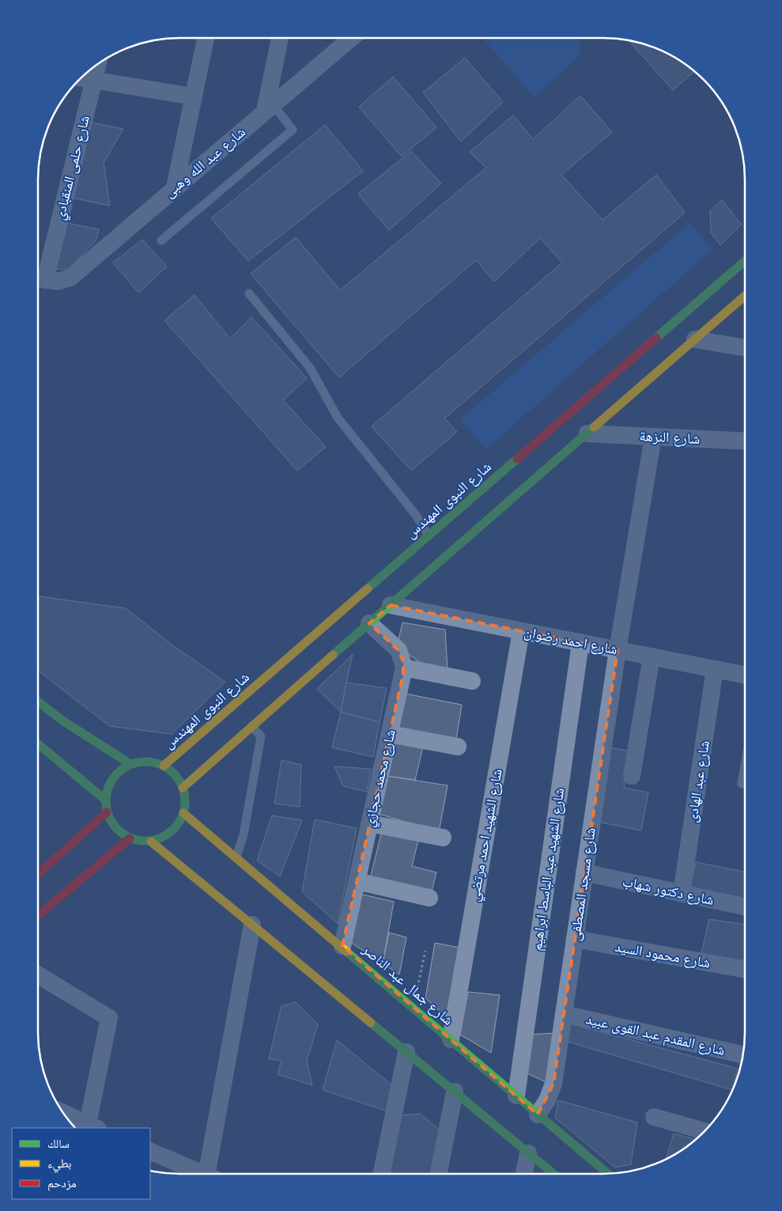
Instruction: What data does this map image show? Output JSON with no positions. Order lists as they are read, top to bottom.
{
  "streets": {
    "main road": ["شارع النبوى المهندس", "شارع جمال عبد الناصر"],
    "street": [
      "شارع عبد الله وهبى",
      "شارع حلمى المنقبادي",
      "شارع النزهة",
      "شارع احمد رضوان",
      "شارع محمد حجازي",
      "شارع عبد الهادى",
      "شارع الشهيد احمد مرتضي",
      "شارع الشهيد عبد الباسط ابراهيم",
      "شارع مسجد المصطفى",
      "شارع دكتور شهاب",
      "شارع محمود السيد",
      "شارع المقدم عبد القوى عبيد"
    ]
  },
  "crossings": [
    ["شارع عبد الله وهبى", "شارع حلمى المنقبادي"],
    ["شارع النزهة", "شارع مسجد المصطفى"],
    ["شارع النبوى المهندس", "شارع جمال عبد الناصر"],
    ["شارع احمد رضوان", "شارع عبد الهادى"],
    ["شارع احمد رضوان", "شارع الشهيد احمد مرتضي"],
    ["شارع احمد رضوان", "شارع الشهيد عبد الباسط ابراهيم"],
    ["شارع احمد رضوان", "شارع مسجد المصطفى"],
    ["شارع محمد حجازي", "شارع جمال عبد الناصر"],
    ["شارع عبد الهادى", "شارع دكتور شهاب"],
    ["شارع الشهيد احمد مرتضي", "شارع جمال عبد الناصر"],
    ["شارع الشهيد عبد الباسط ابراهيم", "شارع جمال عبد الناصر"],
    ["شارع مسجد المصطفى", "شارع دكتور شهاب"],
    ["شارع مسجد المصطفى", "شارع محمود السيد"],
    ["شارع مسجد المصطفى", "شارع جمال عبد الناصر"],
    ["شارع مسجد المصطفى", "شارع المقدم عبد القوى عبيد"]
  ],
  "legend": ["سالك", "بطيء", "مزدحم"]
}
